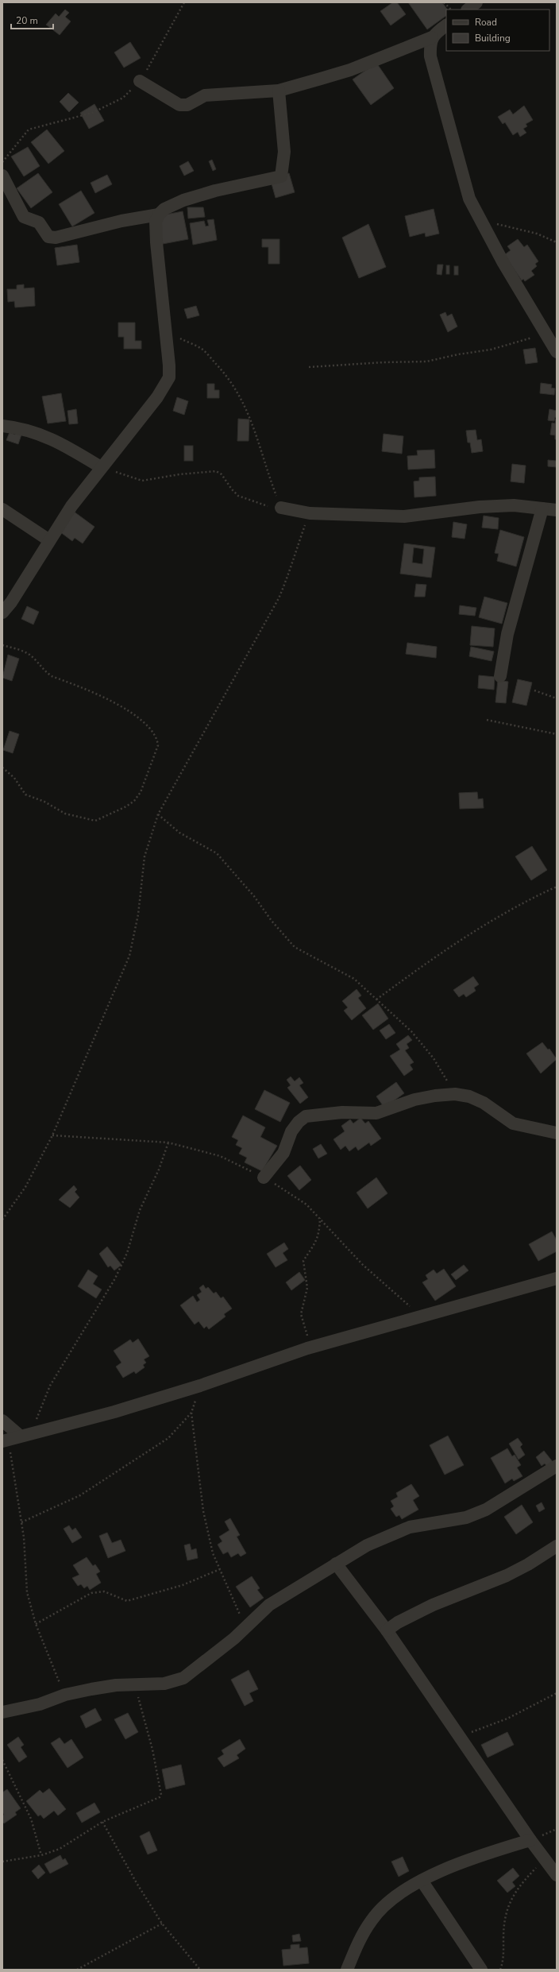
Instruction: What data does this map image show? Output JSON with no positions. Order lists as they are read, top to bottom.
{
  "legend": ["Road", "Building"],
  "scale_bar": "20 m"
}
